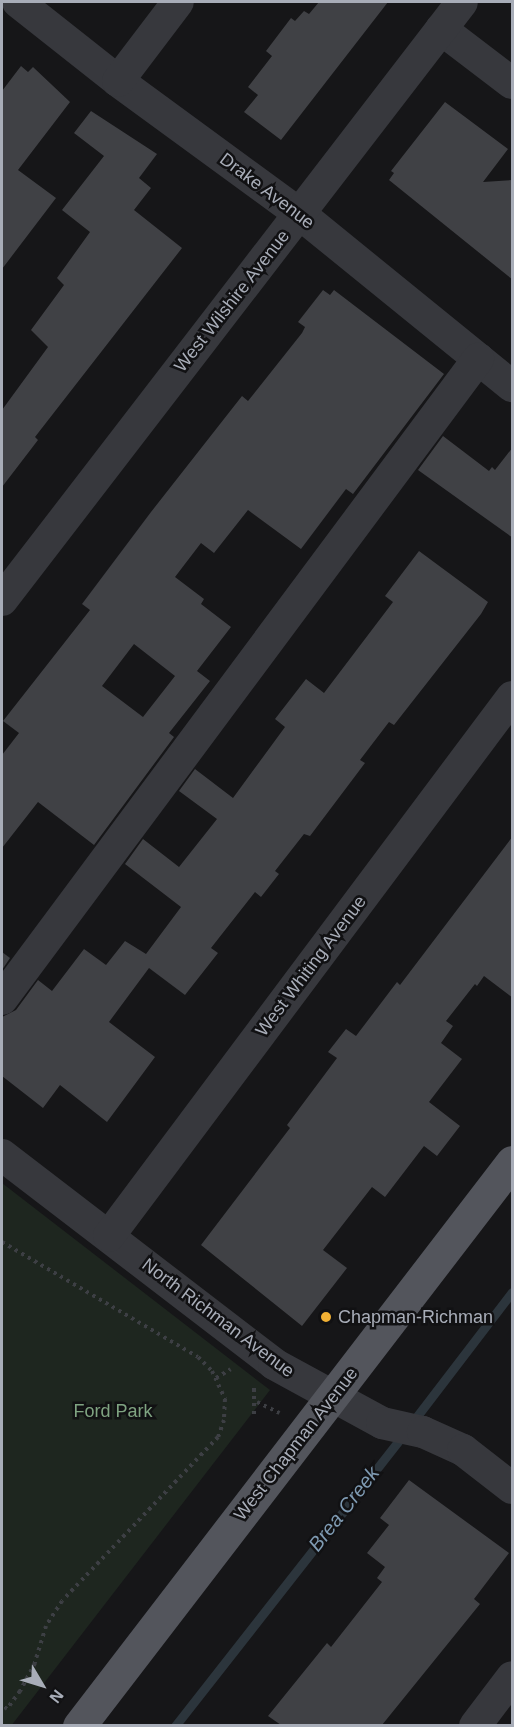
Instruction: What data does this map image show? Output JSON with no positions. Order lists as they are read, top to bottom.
{
  "streets": {
    "main road": ["West Chapman Avenue"],
    "street": [
      "Drake Avenue",
      "West Wilshire Avenue",
      "West Whiting Avenue",
      "North Richman Avenue"
    ]
  },
  "crossings": [
    ["Drake Avenue", "West Wilshire Avenue"],
    ["West Whiting Avenue", "North Richman Avenue"],
    ["North Richman Avenue", "West Chapman Avenue"]
  ],
  "water": ["Brea Creek"],
  "parks": ["Ford Park"],
  "places": ["Chapman-Richman"],
  "north": "bottom right"
}
